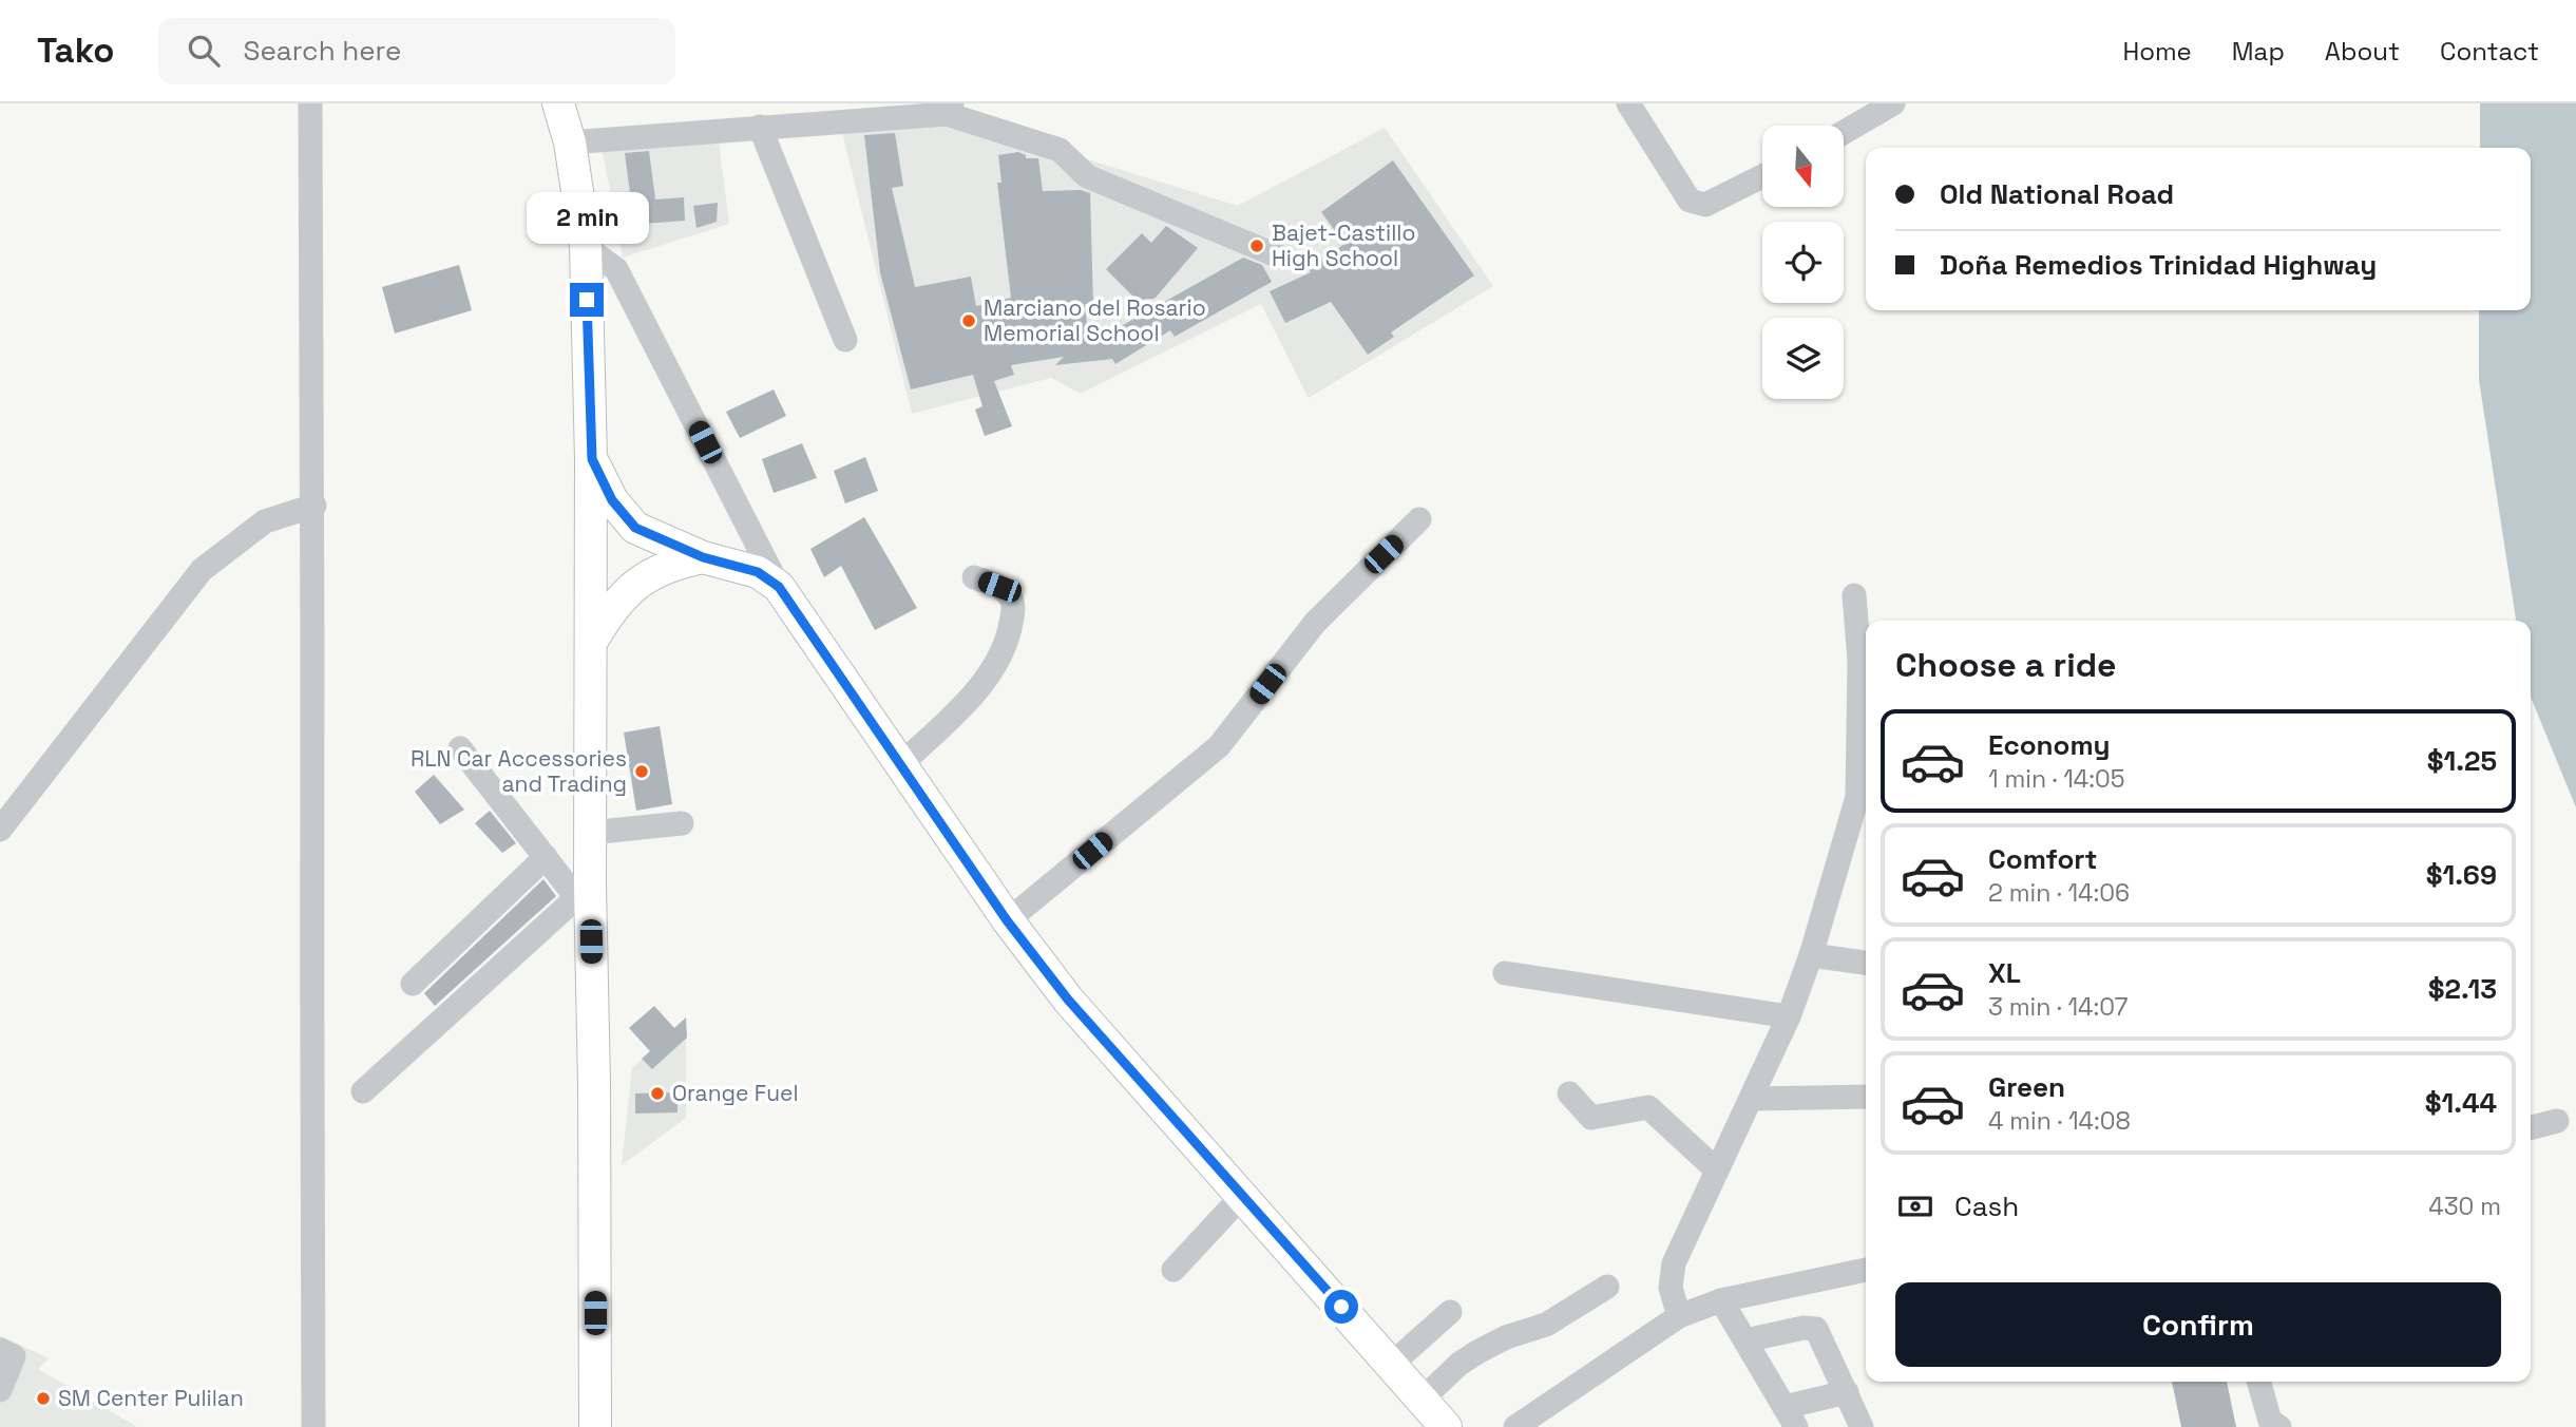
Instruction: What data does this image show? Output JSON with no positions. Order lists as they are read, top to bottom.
{
  "places": [
    "Bajet-Castillo High School",
    "Marciano del Rosario Memorial School",
    "RLN Car Accessories and Trading",
    "Orange Fuel",
    "SM Center Pulilan"
  ],
  "north": "bottom",
  "page": {
    "header": "Tako",
    "search": "Search here",
    "nav": [
      "Home",
      "Map",
      "About",
      "Contact"
    ],
    "banner": ["Old National Road", "Doña Remedios Trinidad Highway"],
    "bubble": "2 min",
    "heading": "Choose a ride",
    "list": [
      {
        "name": "Economy",
        "note": "1 min · 14:05",
        "value": "$1.25"
      },
      {
        "name": "Comfort",
        "note": "2 min · 14:06",
        "value": "$1.69"
      },
      {
        "name": "XL",
        "note": "3 min · 14:07",
        "value": "$2.13"
      },
      {
        "name": "Green",
        "note": "4 min · 14:08",
        "value": "$1.44"
      }
    ],
    "pay": ["Cash", "430 m"],
    "buttons": "Confirm"
  }
}
